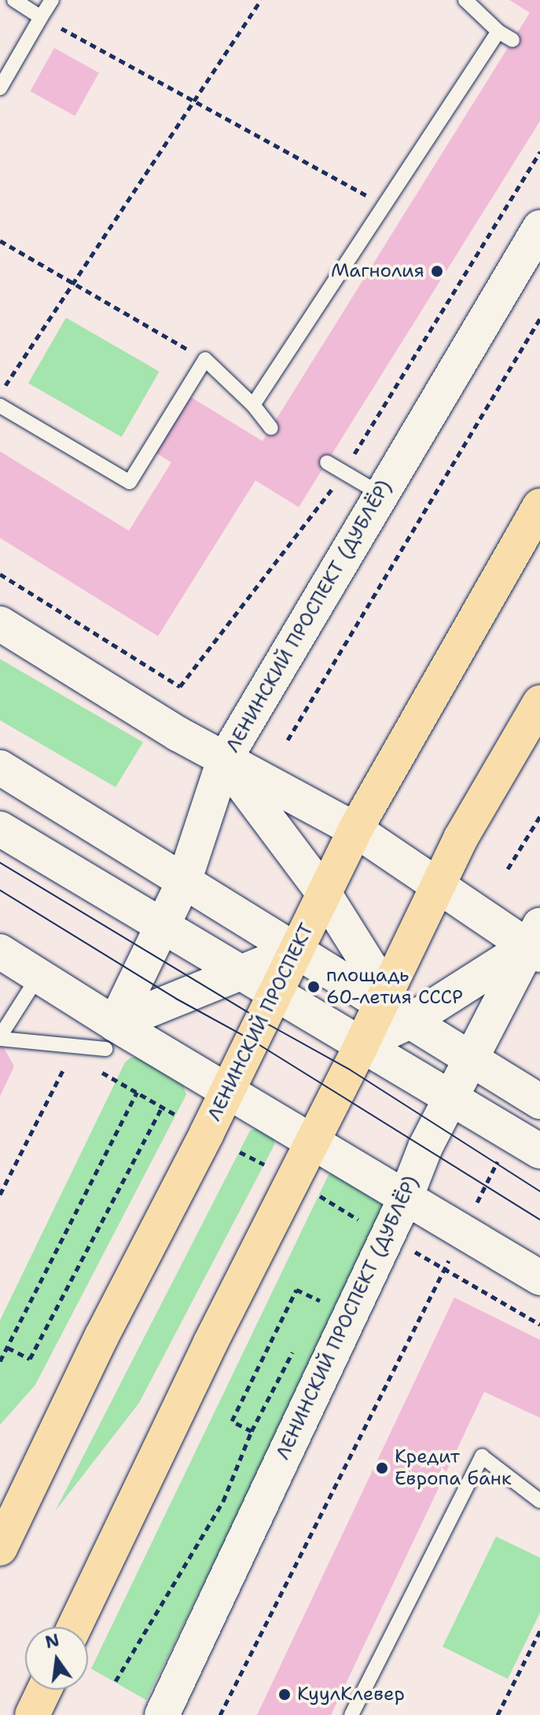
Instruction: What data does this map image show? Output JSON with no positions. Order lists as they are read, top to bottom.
{
  "streets": {
    "main road": ["ЛЕНИНСКИЙ ПРОСПЕКТ"],
    "street": ["ЛЕНИНСКИЙ ПРОСПЕКТ (ДУБЛЁР)"]
  },
  "places": [
    "Магнолия",
    "площадь 60-летия СССР",
    "Кредит Европа банк",
    "КуулКлевер"
  ],
  "north": "top"
}
